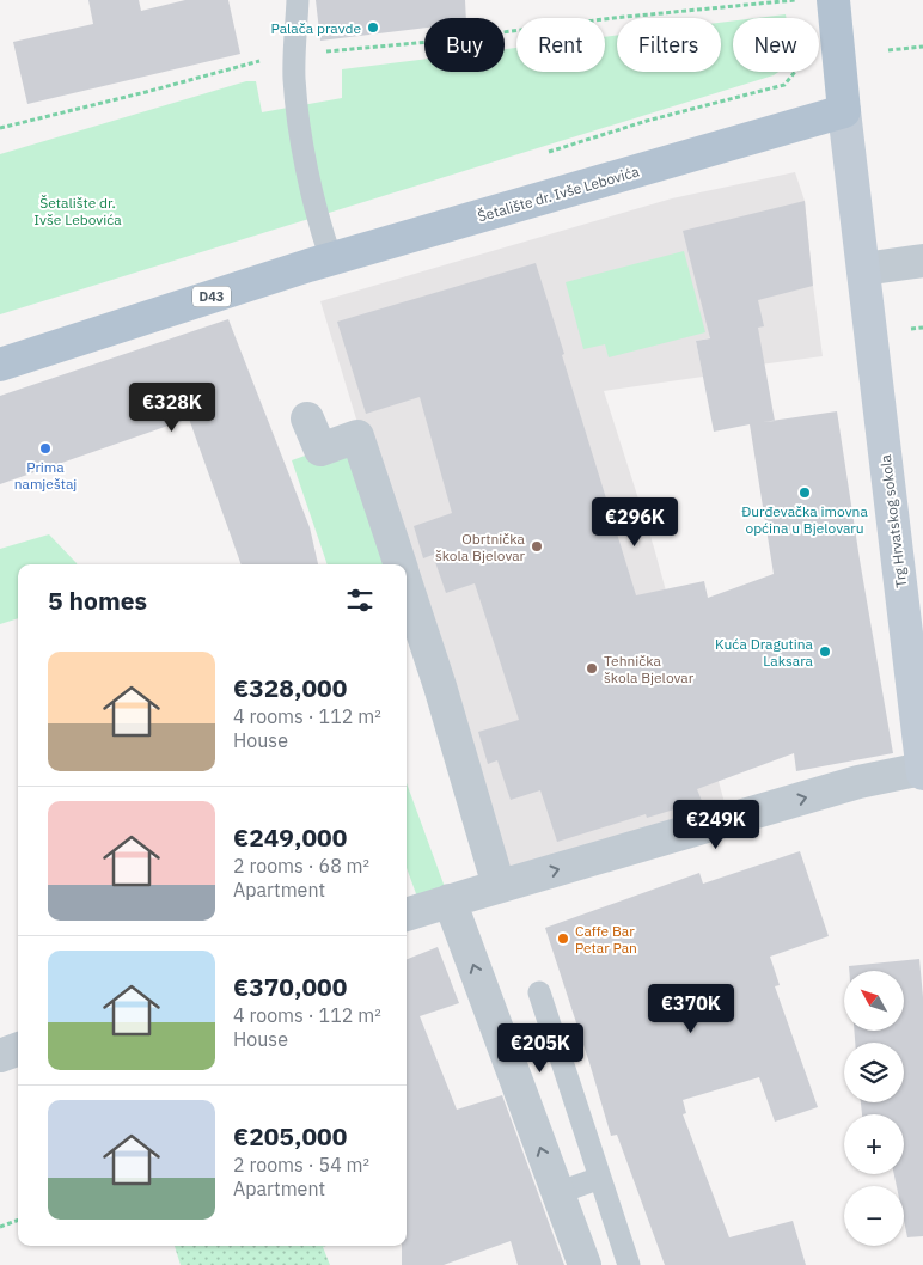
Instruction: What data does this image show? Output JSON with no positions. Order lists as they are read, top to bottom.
{
  "streets": {
    "main road": ["Šetalište dr. Ivše Lebovića", "D43", "Trg Hrvatskog sokola"]
  },
  "crossings": [
    ["Šetalište dr. Ivše Lebovića", "Trg Hrvatskog sokola"]
  ],
  "parks": ["Šetalište dr. Ivše Lebovića"],
  "places": [
    "Palača pravde",
    "Prima namještaj",
    "Đurđevačka imovna općina u Bjelovaru",
    "Obrtnička škola Bjelovar",
    "Kuća Dragutina Laksara",
    "Tehnička škola Bjelovar",
    "Caffe Bar Petar Pan"
  ],
  "north": "top left",
  "page": {
    "chip": [
      "Buy",
      "Rent",
      "Filters",
      "New"
    ],
    "price": [
      "€328K",
      "€296K",
      "€249K",
      "€370K",
      "€205K"
    ],
    "heading": "5 homes",
    "list": [
      {
        "name": "€328,000",
        "note": "4 rooms · 112 m² · House"
      },
      {
        "name": "€249,000",
        "note": "2 rooms · 68 m² · Apartment"
      },
      {
        "name": "€370,000",
        "note": "4 rooms · 112 m² · House"
      },
      {
        "name": "€205,000",
        "note": "2 rooms · 54 m² · Apartment"
      }
    ],
    "map_buttons": ["+", "−"]
  }
}
